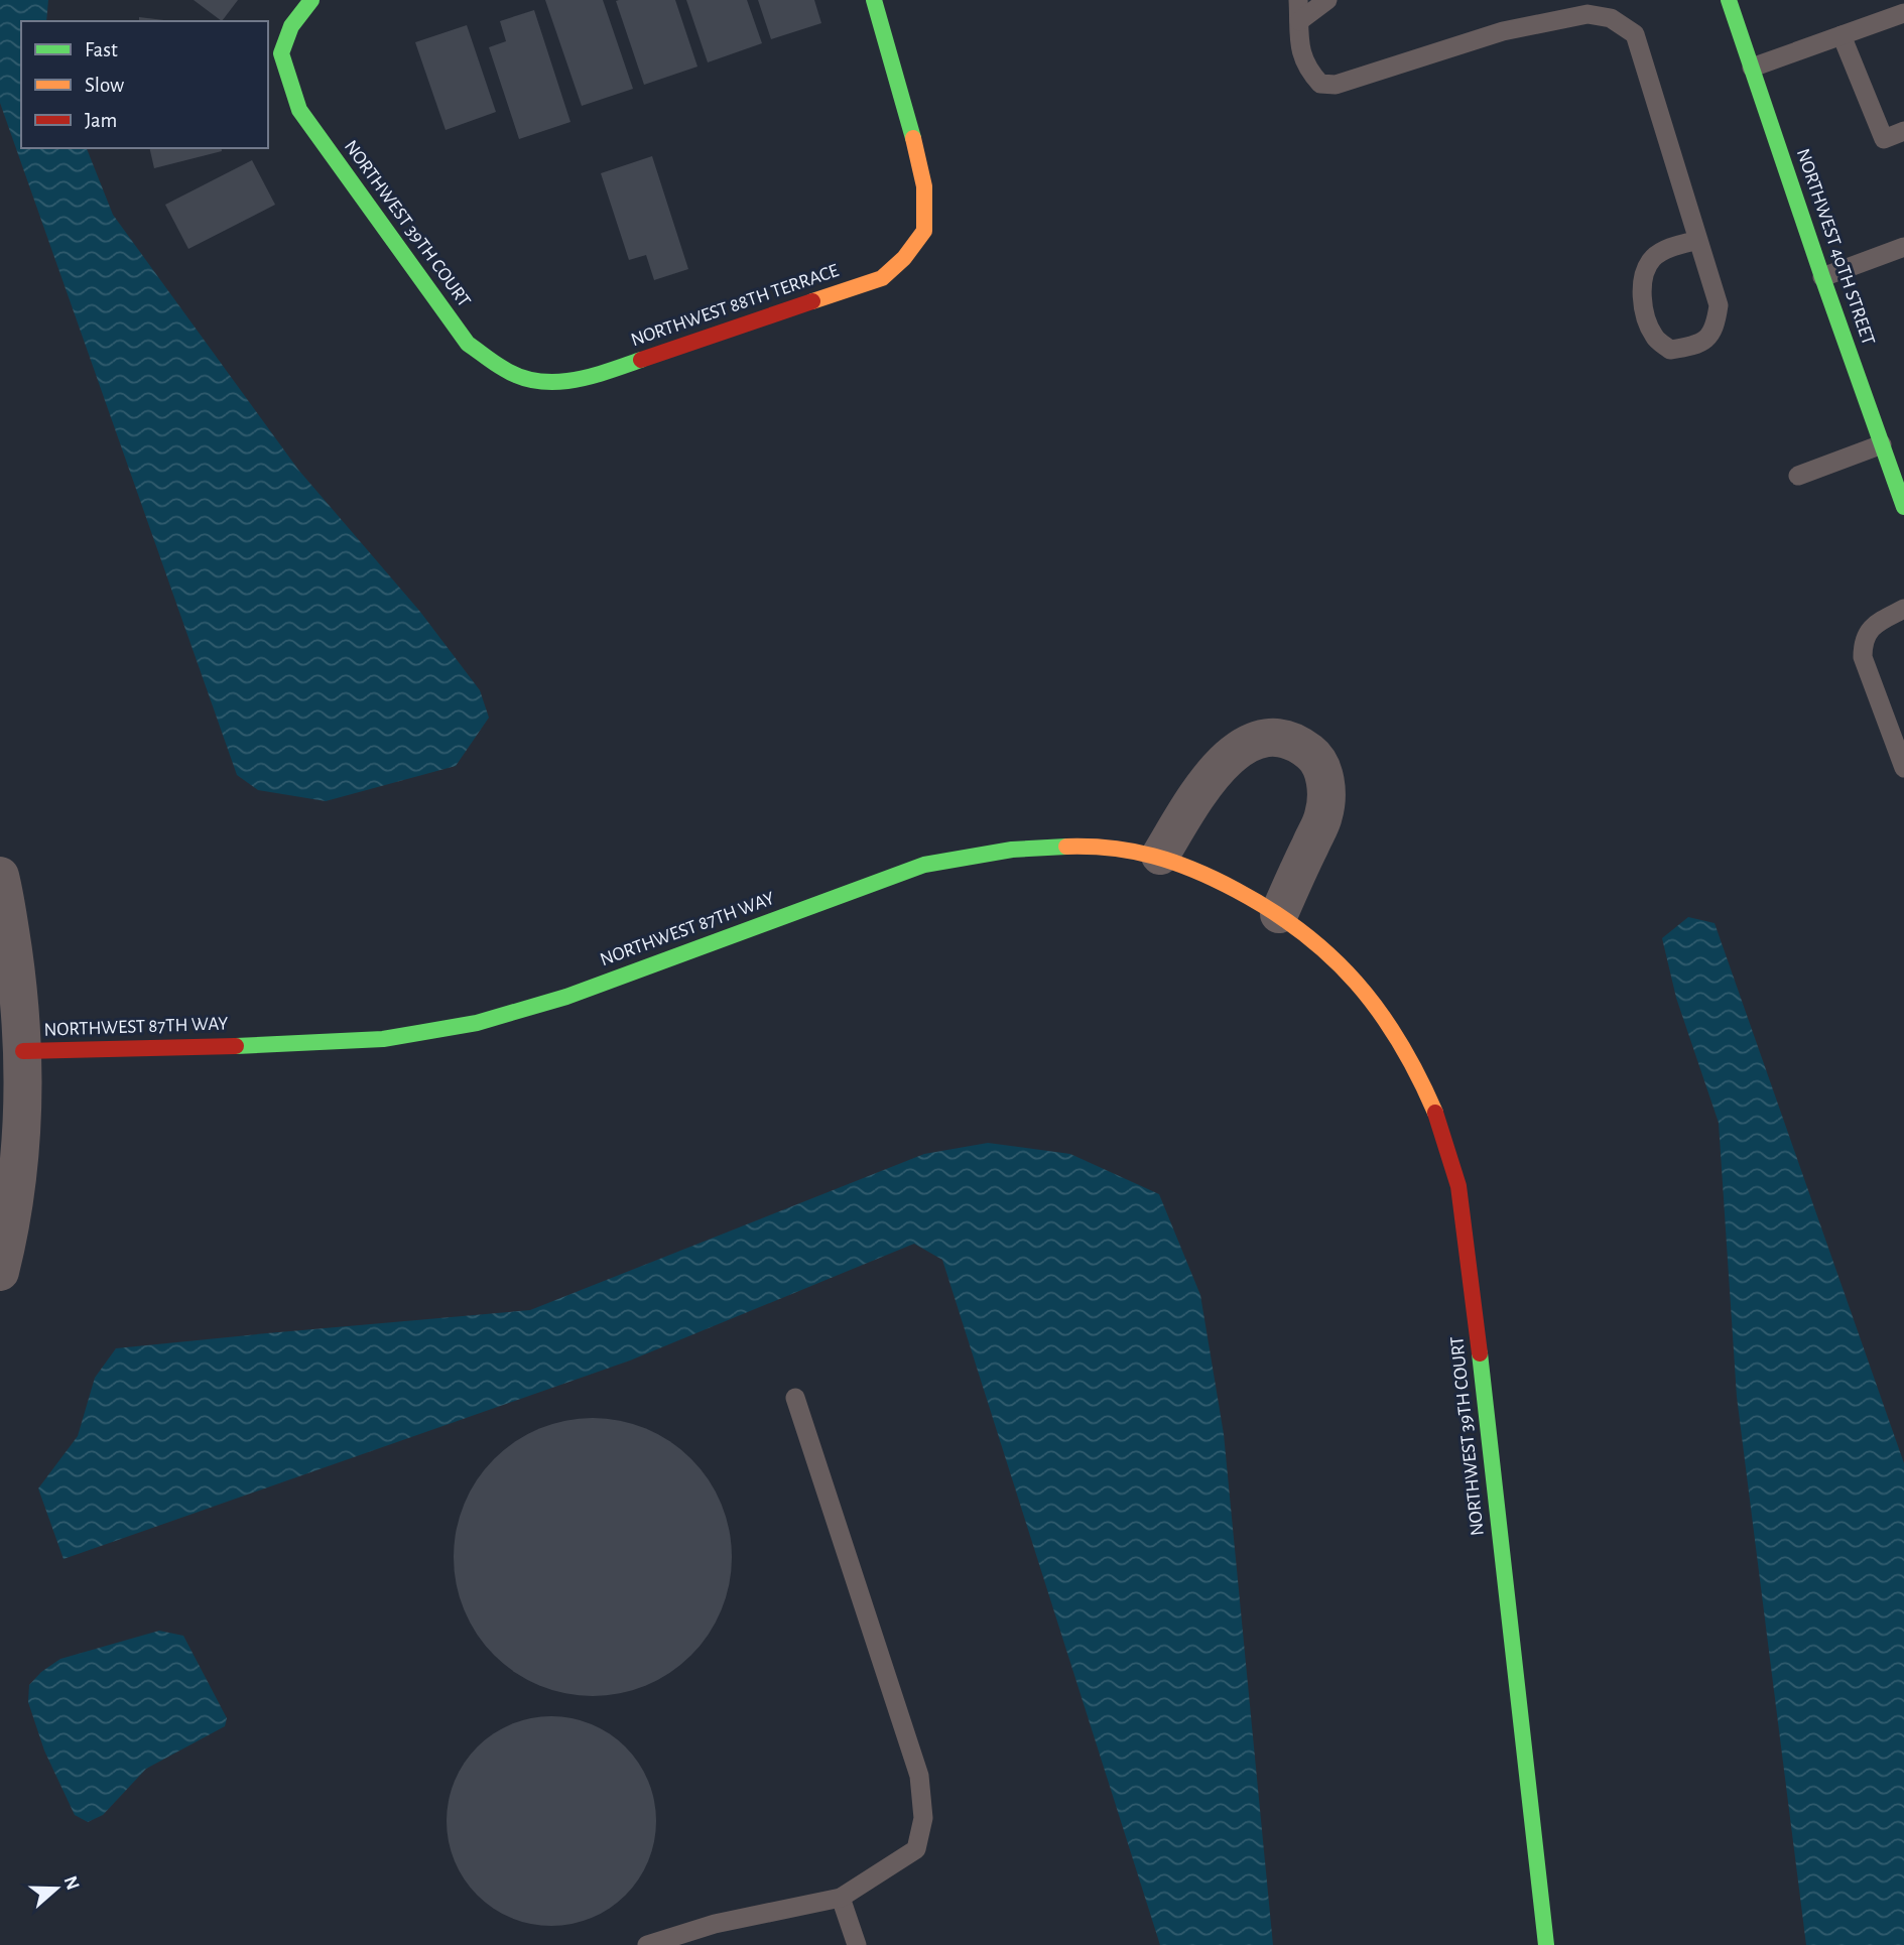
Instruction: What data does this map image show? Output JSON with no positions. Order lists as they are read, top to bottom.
{
  "streets": {
    "street": [
      "NORTHWEST 39TH COURT",
      "NORTHWEST 40TH STREET",
      "NORTHWEST 88TH TERRACE",
      "NORTHWEST 87TH WAY"
    ]
  },
  "crossings": [
    ["NORTHWEST 39TH COURT", "NORTHWEST 88TH TERRACE"],
    ["NORTHWEST 39TH COURT", "NORTHWEST 87TH WAY"]
  ],
  "legend": ["Fast", "Slow", "Jam"],
  "north": "right"
}
